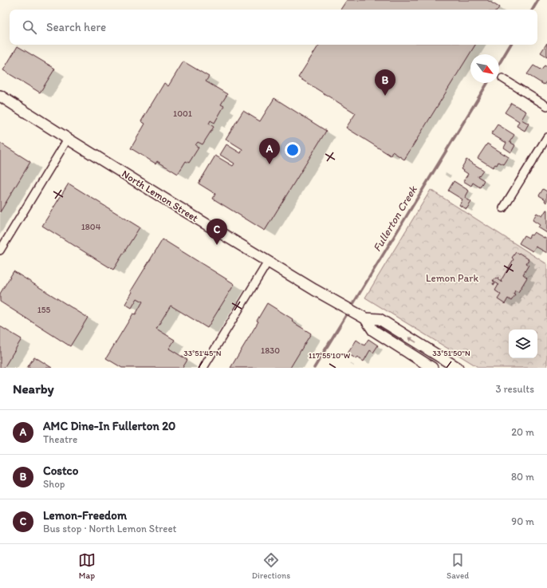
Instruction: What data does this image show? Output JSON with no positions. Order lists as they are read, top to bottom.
{
  "streets": {
    "street": ["North Lemon Street"]
  },
  "water": ["Fullerton Creek"],
  "parks": ["Lemon Park"],
  "house_numbers": [
    "1001",
    "1804",
    "155",
    "1830"
  ],
  "north": "bottom right",
  "page": {
    "search": "Search here",
    "pins": ["B", "A", "C"],
    "heading": ["Nearby", "3 results"],
    "list": [
      {
        "mark": "A",
        "name": "AMC Dine-In Fullerton 20",
        "note": "Theatre",
        "value": "20 m"
      },
      {
        "mark": "B",
        "name": "Costco",
        "note": "Shop",
        "value": "80 m"
      },
      {
        "mark": "C",
        "name": "Lemon-Freedom",
        "note": "Bus stop · North Lemon Street",
        "value": "90 m"
      }
    ],
    "nav": ["Map", "Directions", "Saved"]
  },
  "coordinates": ["33°51'45\"N", "33°51'50\"N", "117°55'10\"W"]
}
